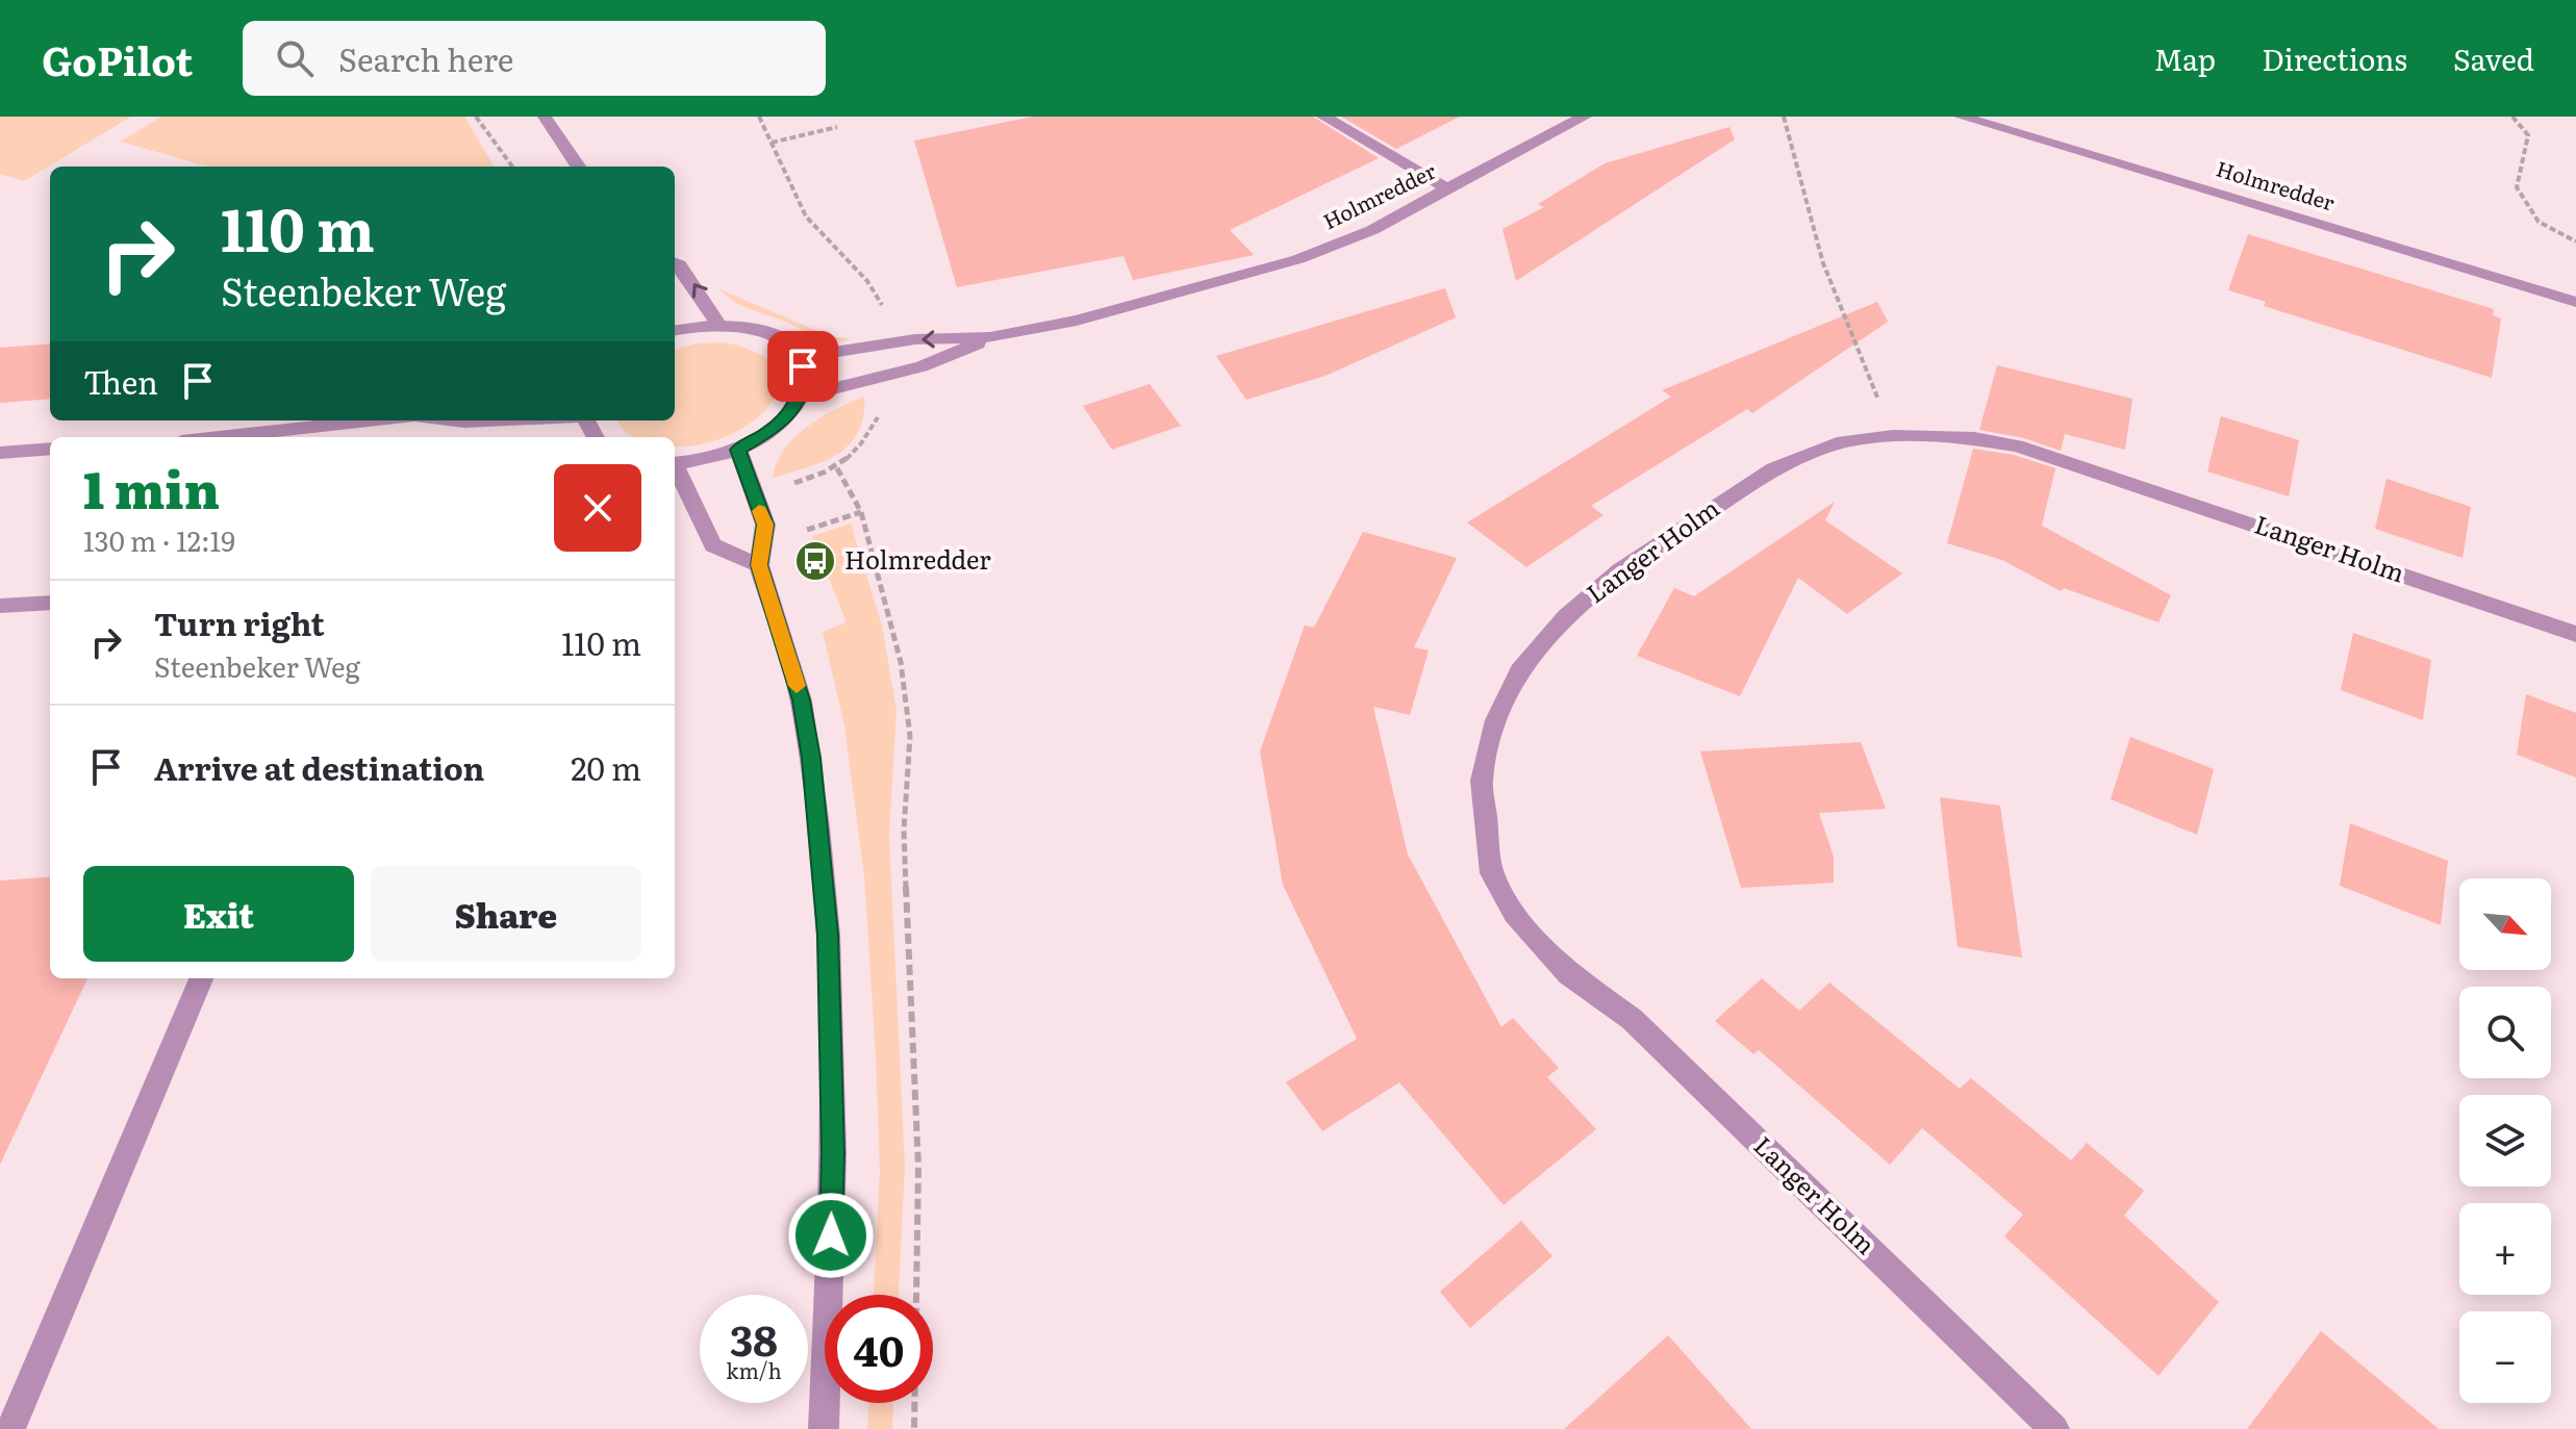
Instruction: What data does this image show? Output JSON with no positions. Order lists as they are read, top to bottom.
{
  "streets": {
    "street": ["Holmredder", "Langer Holm"]
  },
  "places": {
    "bus stop": ["Holmredder"]
  },
  "north": "bottom right",
  "page": {
    "header": "GoPilot",
    "search": "Search here",
    "nav": ["Map", "Directions", "Saved"],
    "turn": ["110 m", "Steenbeker Weg"],
    "then": "Then",
    "heading": ["1 min", "130 m · 12:19"],
    "list": [
      {
        "name": "Turn right",
        "note": "Steenbeker Weg",
        "value": "110 m"
      },
      {
        "name": "Arrive at destination",
        "value": "20 m"
      }
    ],
    "buttons": ["Exit", "Share"],
    "map_buttons": ["+", "−"],
    "speed": "38 km/h",
    "limit": "40"
  }
}
